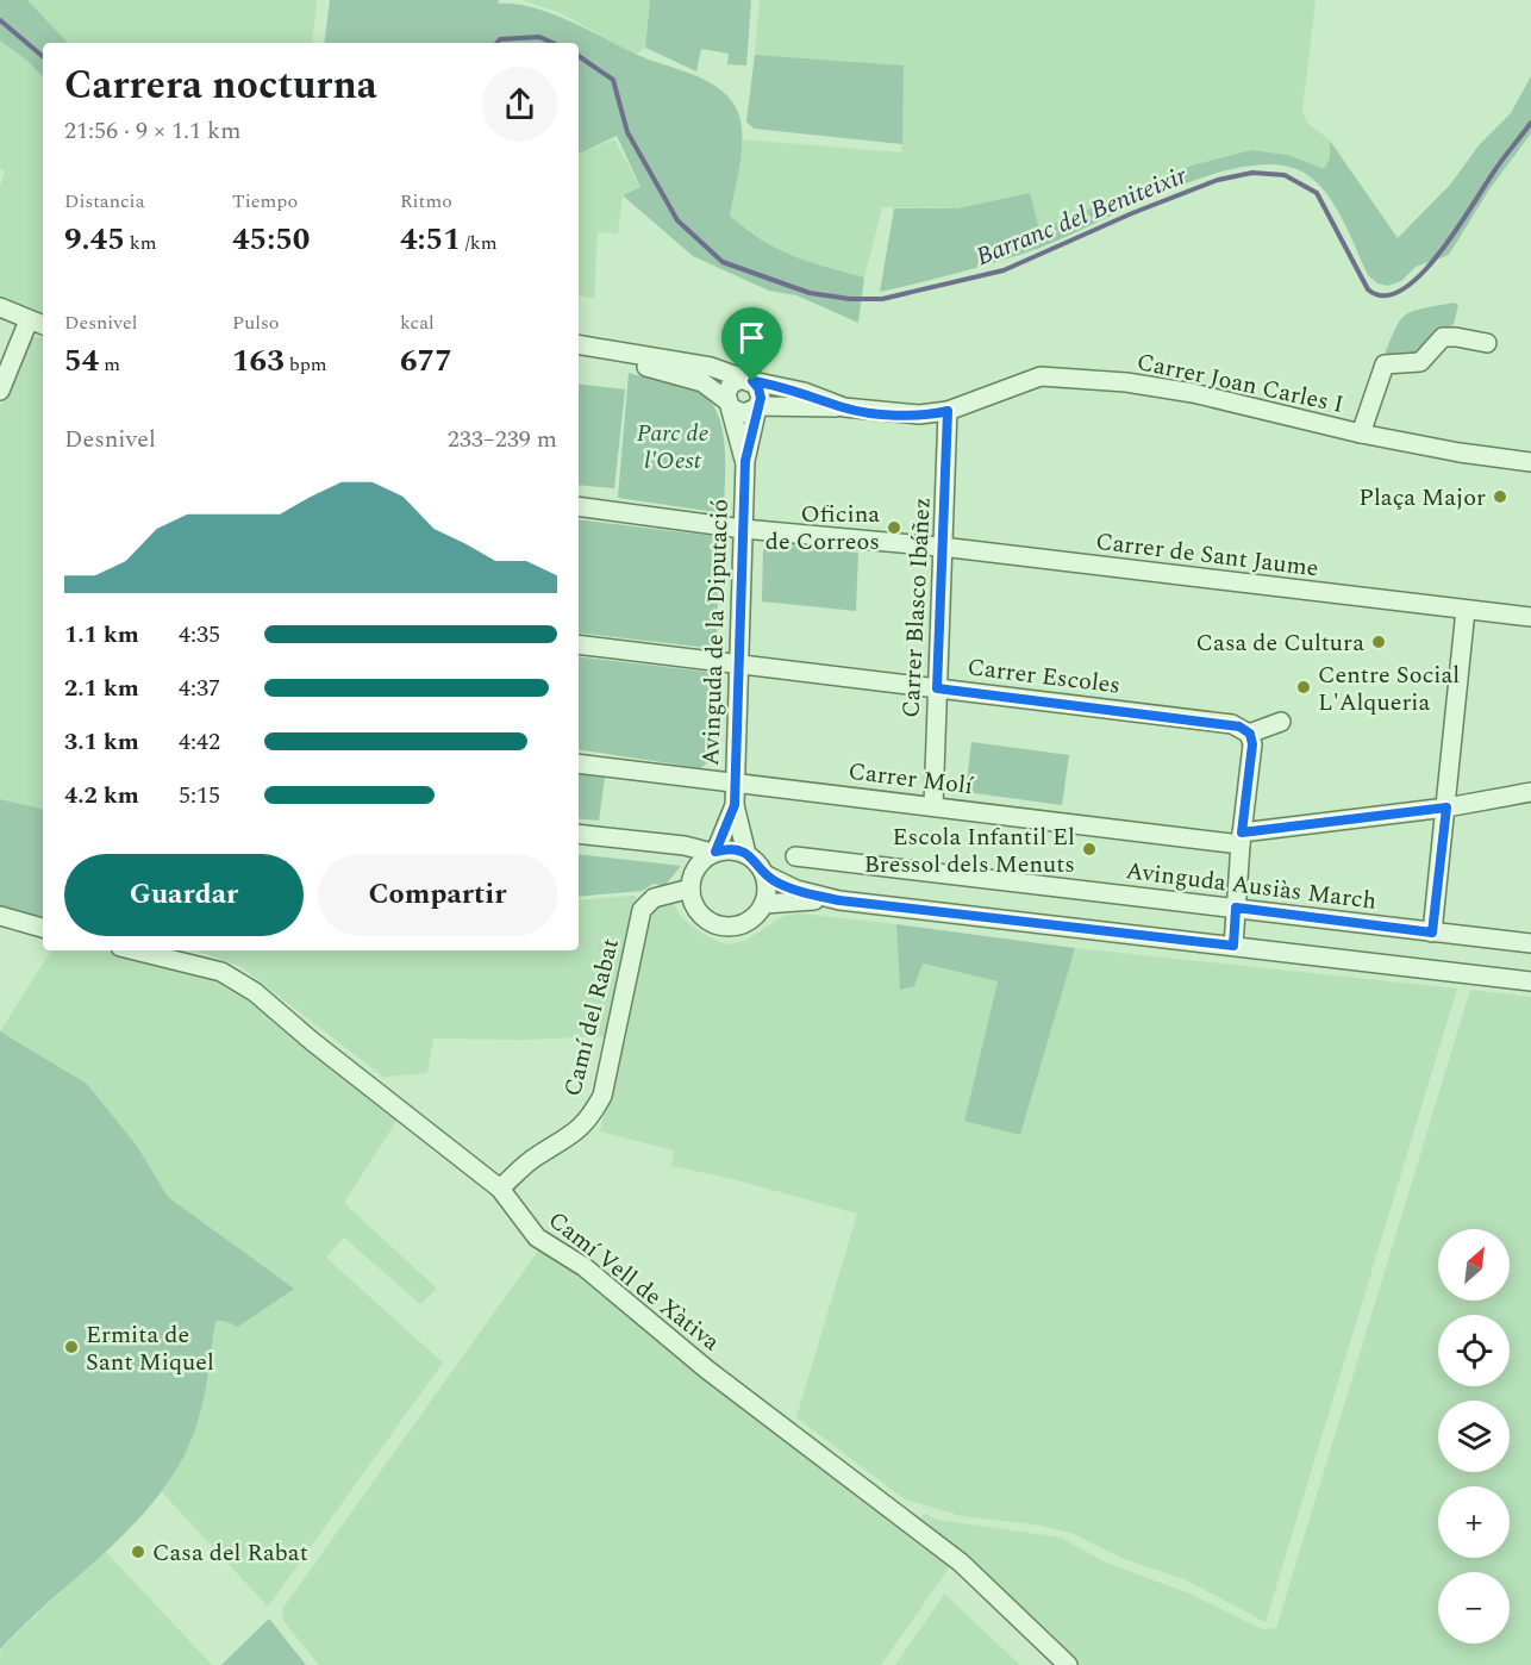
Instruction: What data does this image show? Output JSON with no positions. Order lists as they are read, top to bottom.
{
  "streets": {
    "street": [
      "Carrer Joan Carles I",
      "Carrer de Sant Jaume",
      "Carrer Blasco Ibáñez",
      "Avinguda de la Diputació",
      "Carrer Escoles",
      "Carrer Molí",
      "Avinguda Ausiàs March",
      "Camí del Rabat",
      "Camí Vell de Xàtiva"
    ]
  },
  "crossings": [
    ["Carrer Joan Carles I", "Carrer Blasco Ibáñez"],
    ["Carrer Joan Carles I", "Avinguda de la Diputació"],
    ["Carrer de Sant Jaume", "Carrer Blasco Ibáñez"],
    ["Carrer de Sant Jaume", "Avinguda de la Diputació"],
    ["Carrer Blasco Ibáñez", "Carrer Escoles"],
    ["Carrer Blasco Ibáñez", "Carrer Molí"],
    ["Avinguda de la Diputació", "Carrer Escoles"],
    ["Avinguda de la Diputació", "Carrer Molí"],
    ["Camí del Rabat", "Camí Vell de Xàtiva"]
  ],
  "water": ["Barranc del Beniteixir"],
  "parks": ["Parc de l'Oest"],
  "places": [
    "Plaça Major",
    "Oficina de Correos",
    "Casa de Cultura",
    "Centre Social L'Alqueria",
    "Escola Infantil El Bressol dels Menuts",
    "Ermita de Sant Miquel",
    "Casa del Rabat"
  ],
  "north": "top right",
  "page": {
    "heading": ["Carrera nocturna", "21:56 · 9 × 1.1 km"],
    "stats": [
      ["Distancia", "9.45 km"],
      ["Tiempo", "45:50"],
      ["Ritmo", "4:51 /km"],
      ["Desnivel", "54 m"],
      ["Pulso", "163 bpm"],
      ["kcal", "677"]
    ],
    "chart": ["Desnivel", "233–239 m"],
    "list": [
      {
        "name": "1.1 km",
        "note": "4:35"
      },
      {
        "name": "2.1 km",
        "note": "4:37"
      },
      {
        "name": "3.1 km",
        "note": "4:42"
      },
      {
        "name": "4.2 km",
        "note": "5:15"
      }
    ],
    "buttons": ["Guardar", "Compartir"],
    "map_buttons": ["+", "−"]
  }
}
